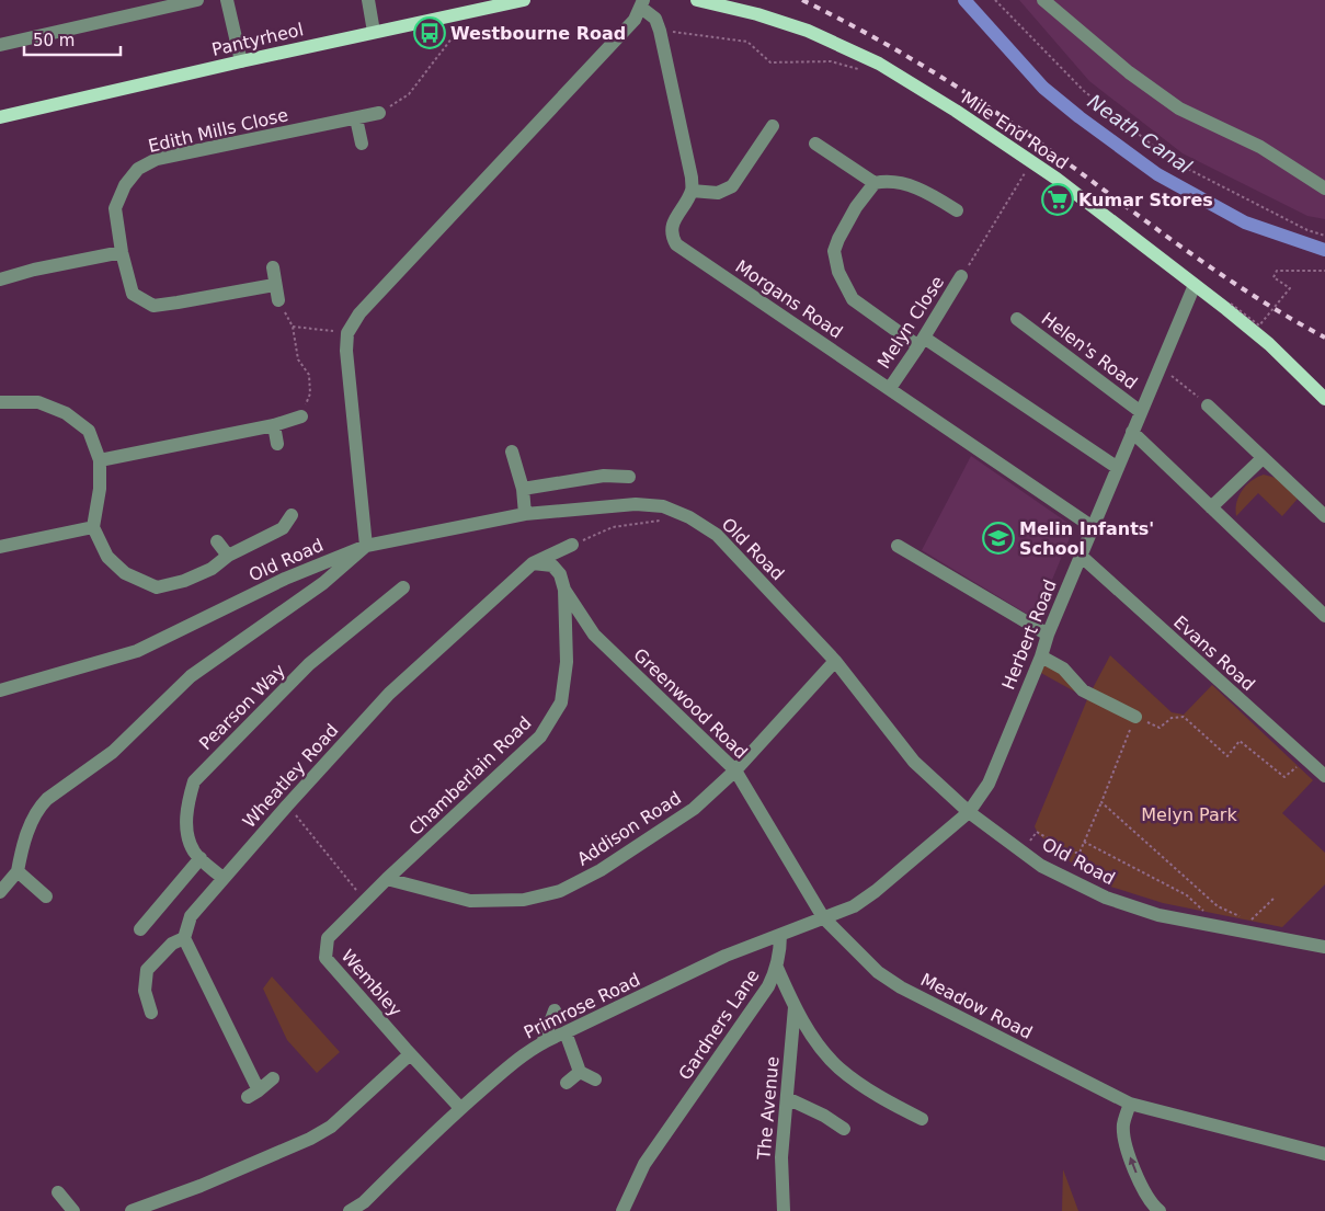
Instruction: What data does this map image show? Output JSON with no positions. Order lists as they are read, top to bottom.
{
  "streets": {
    "main road": ["Pantyrheol", "Mile End Road"],
    "street": [
      "Edith Mills Close",
      "Morgans Road",
      "Melyn Close",
      "Helen's Road",
      "Old Road",
      "Herbert Road",
      "Evans Road",
      "Greenwood Road",
      "Pearson Way",
      "Wheatley Road",
      "Chamberlain Road",
      "Addison Road",
      "Wembley",
      "Primrose Road",
      "Meadow Road",
      "Gardners Lane",
      "The Avenue"
    ]
  },
  "crossings": [
    ["Mile End Road", "Herbert Road"],
    ["Morgans Road", "Melyn Close"],
    ["Morgans Road", "Herbert Road"],
    ["Helen's Road", "Herbert Road"],
    ["Old Road", "Herbert Road"],
    ["Old Road", "Addison Road"],
    ["Herbert Road", "Evans Road"],
    ["Greenwood Road", "Wheatley Road"],
    ["Greenwood Road", "Chamberlain Road"],
    ["Greenwood Road", "Addison Road"],
    ["Greenwood Road", "Meadow Road"],
    ["Pearson Way", "Wheatley Road"],
    ["Chamberlain Road", "Addison Road"],
    ["Chamberlain Road", "Wembley"],
    ["Addison Road", "Wembley"],
    ["Wembley", "Primrose Road"],
    ["Primrose Road", "Gardners Lane"]
  ],
  "water": ["Neath Canal"],
  "parks": ["Melyn Park"],
  "places": {
    "bus stop": ["Westbourne Road"],
    "supermarket": ["Kumar Stores"],
    "school or university": ["Melin Infants' School"]
  },
  "scale_bar": "50 m"
}
